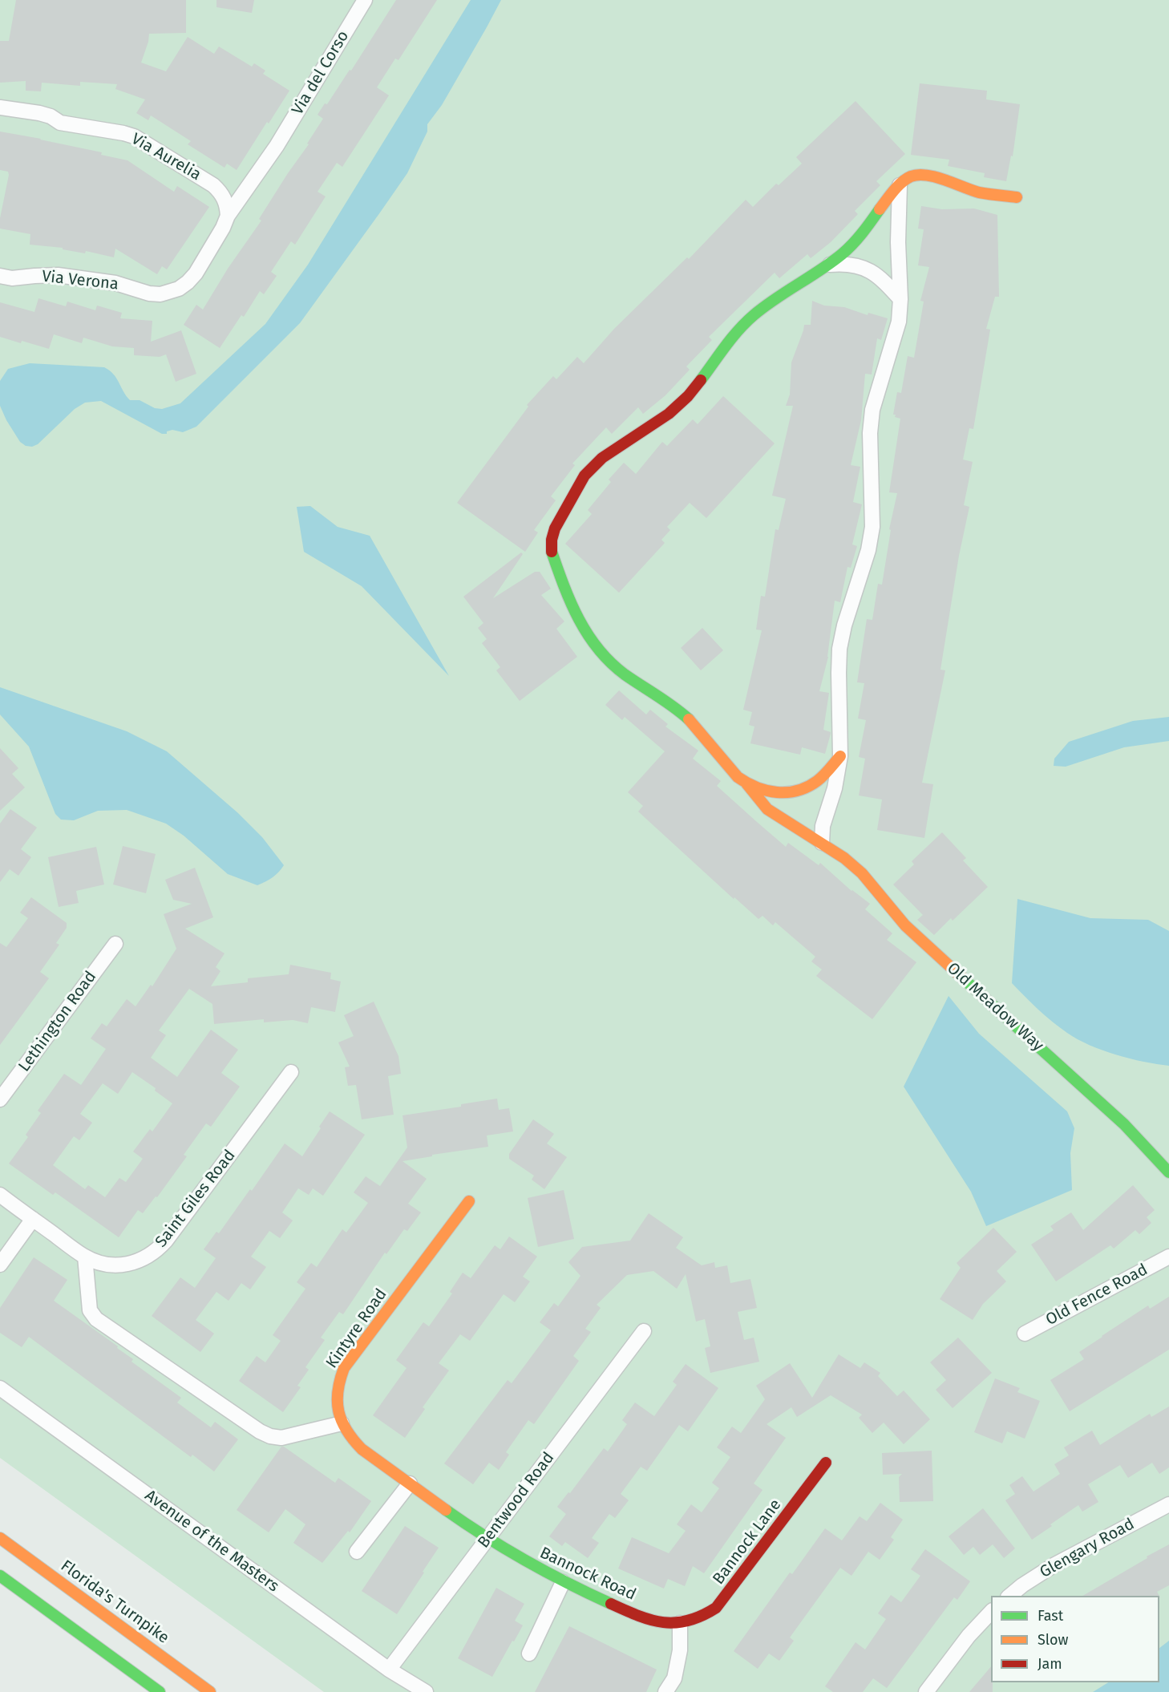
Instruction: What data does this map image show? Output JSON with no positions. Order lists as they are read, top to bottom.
{
  "streets": {
    "main road": [
      "Old Meadow Way",
      "Kintyre Road",
      "Bannock Lane",
      "Bannock Road",
      "Florida's Turnpike"
    ],
    "street": [
      "Via del Corso",
      "Via Aurelia",
      "Via Verona",
      "Lethington Road",
      "Saint Giles Road",
      "Old Fence Road",
      "Bentwood Road",
      "Avenue of the Masters",
      "Glengary Road"
    ]
  },
  "crossings": [
    ["Via del Corso", "Via Aurelia"],
    ["Via del Corso", "Via Verona"],
    ["Kintyre Road", "Bentwood Road"],
    ["Kintyre Road", "Bannock Road"],
    ["Bentwood Road", "Avenue of the Masters"],
    ["Bentwood Road", "Bannock Road"],
    ["Bannock Lane", "Bannock Road"]
  ],
  "legend": ["Fast", "Slow", "Jam"]
}
